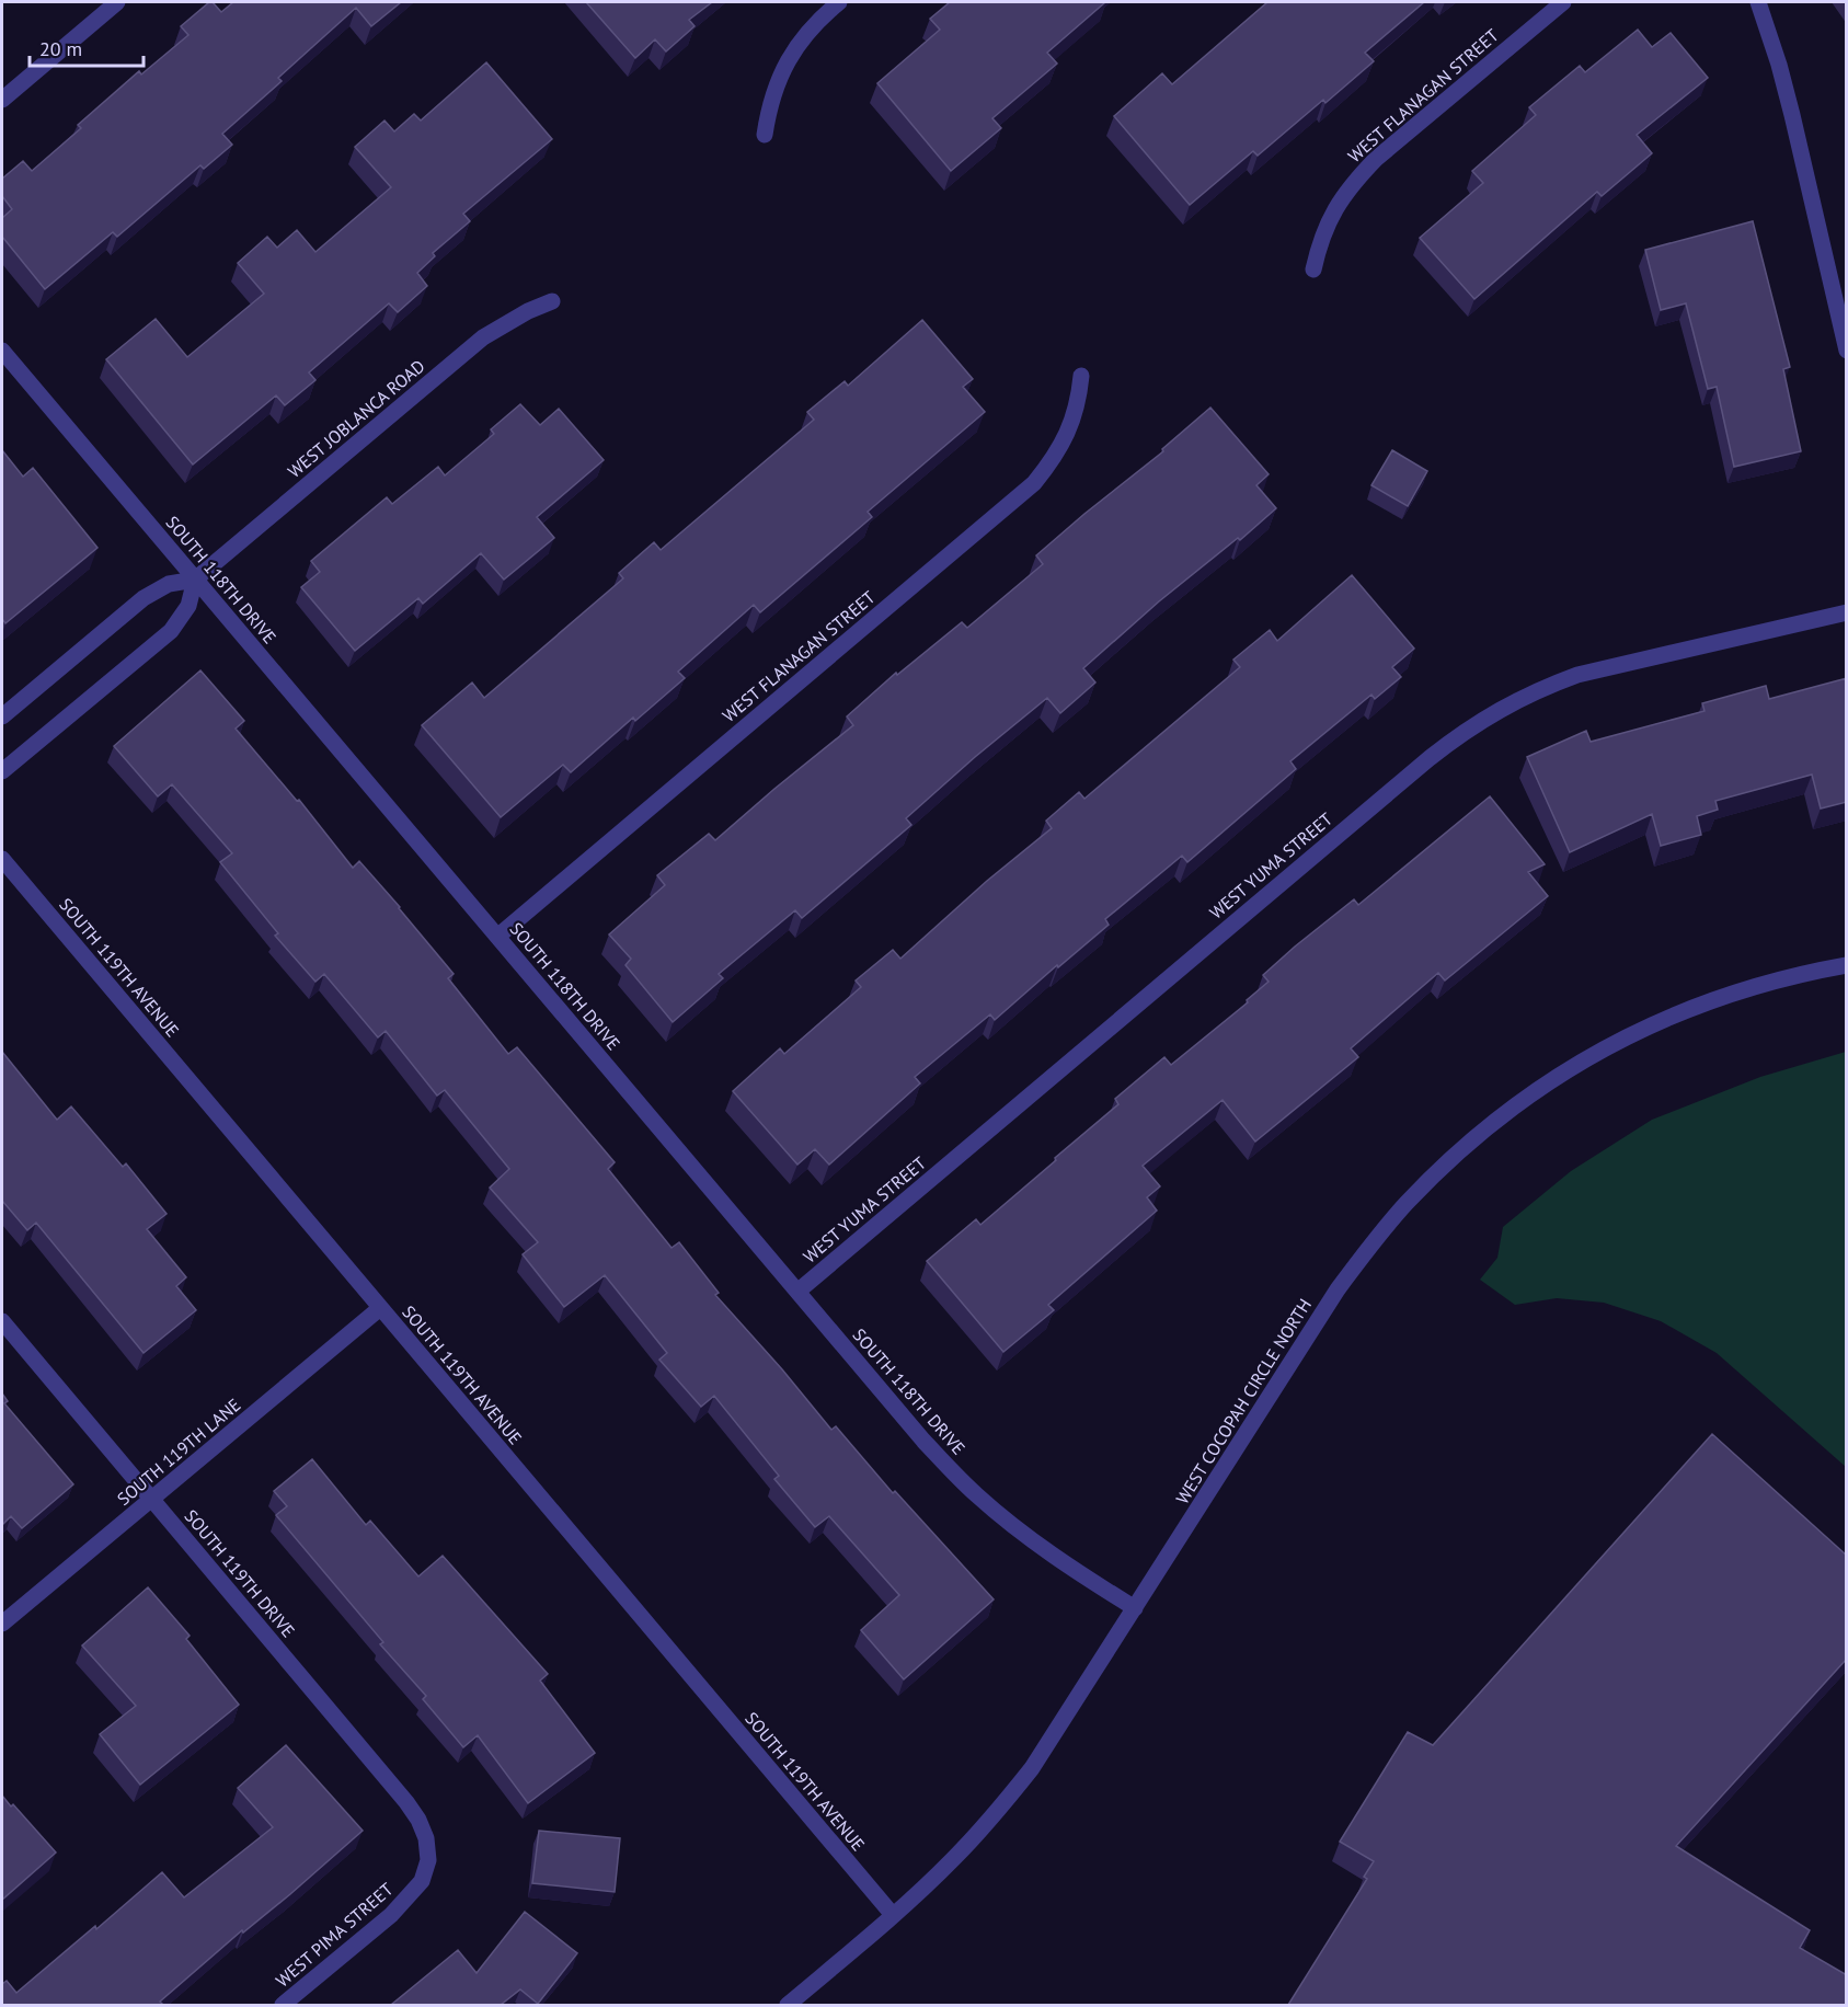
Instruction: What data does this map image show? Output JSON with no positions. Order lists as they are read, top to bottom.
{
  "streets": {
    "street": [
      "WEST FLANAGAN STREET",
      "WEST JOBLANCA ROAD",
      "SOUTH 118TH DRIVE",
      "WEST YUMA STREET",
      "SOUTH 119TH AVENUE",
      "WEST COCOPAH CIRCLE NORTH",
      "SOUTH 119TH LANE",
      "SOUTH 119TH DRIVE",
      "WEST PIMA STREET"
    ]
  },
  "crossings": [
    ["WEST FLANAGAN STREET", "SOUTH 118TH DRIVE"],
    ["WEST JOBLANCA ROAD", "SOUTH 118TH DRIVE"],
    ["SOUTH 118TH DRIVE", "WEST YUMA STREET"],
    ["SOUTH 118TH DRIVE", "WEST COCOPAH CIRCLE NORTH"],
    ["SOUTH 119TH AVENUE", "WEST COCOPAH CIRCLE NORTH"],
    ["SOUTH 119TH AVENUE", "SOUTH 119TH LANE"],
    ["SOUTH 119TH LANE", "SOUTH 119TH DRIVE"],
    ["SOUTH 119TH DRIVE", "WEST PIMA STREET"]
  ],
  "scale_bar": "20 m"
}
